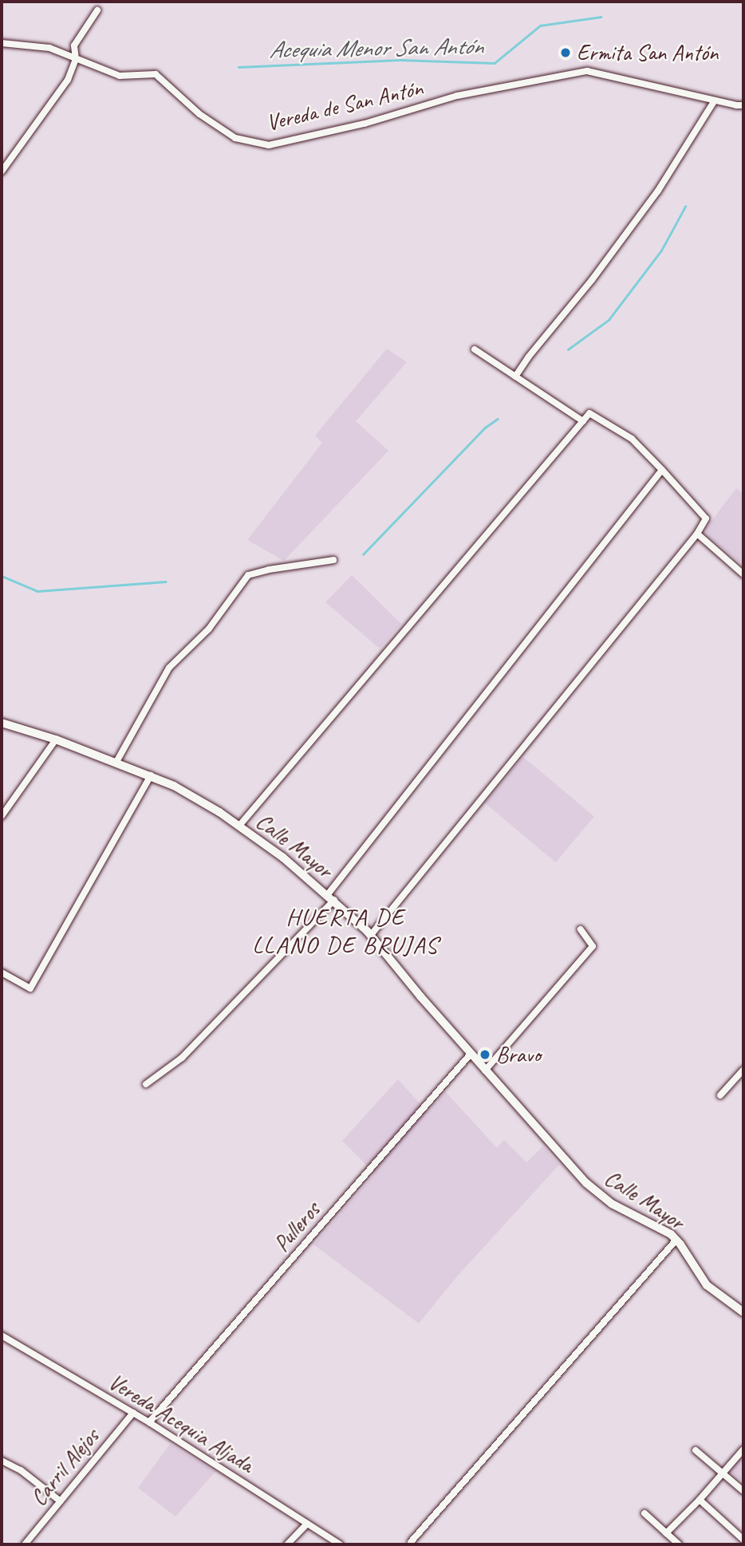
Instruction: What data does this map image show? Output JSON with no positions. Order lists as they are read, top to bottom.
{
  "streets": {
    "main road": ["Calle Mayor"],
    "street": [
      "Vereda de San Antón",
      "Pulleros",
      "Vereda Acequia Aljada",
      "Carril Alejos"
    ]
  },
  "crossings": [
    ["Calle Mayor", "Pulleros"],
    ["Pulleros", "Vereda Acequia Aljada"],
    ["Vereda Acequia Aljada", "Carril Alejos"]
  ],
  "districts": ["HUERTA DE LLANO DE BRUJAS"],
  "water": ["Acequia Menor San Antón"],
  "places": ["Ermita San Antón", "Bravo"]
}
